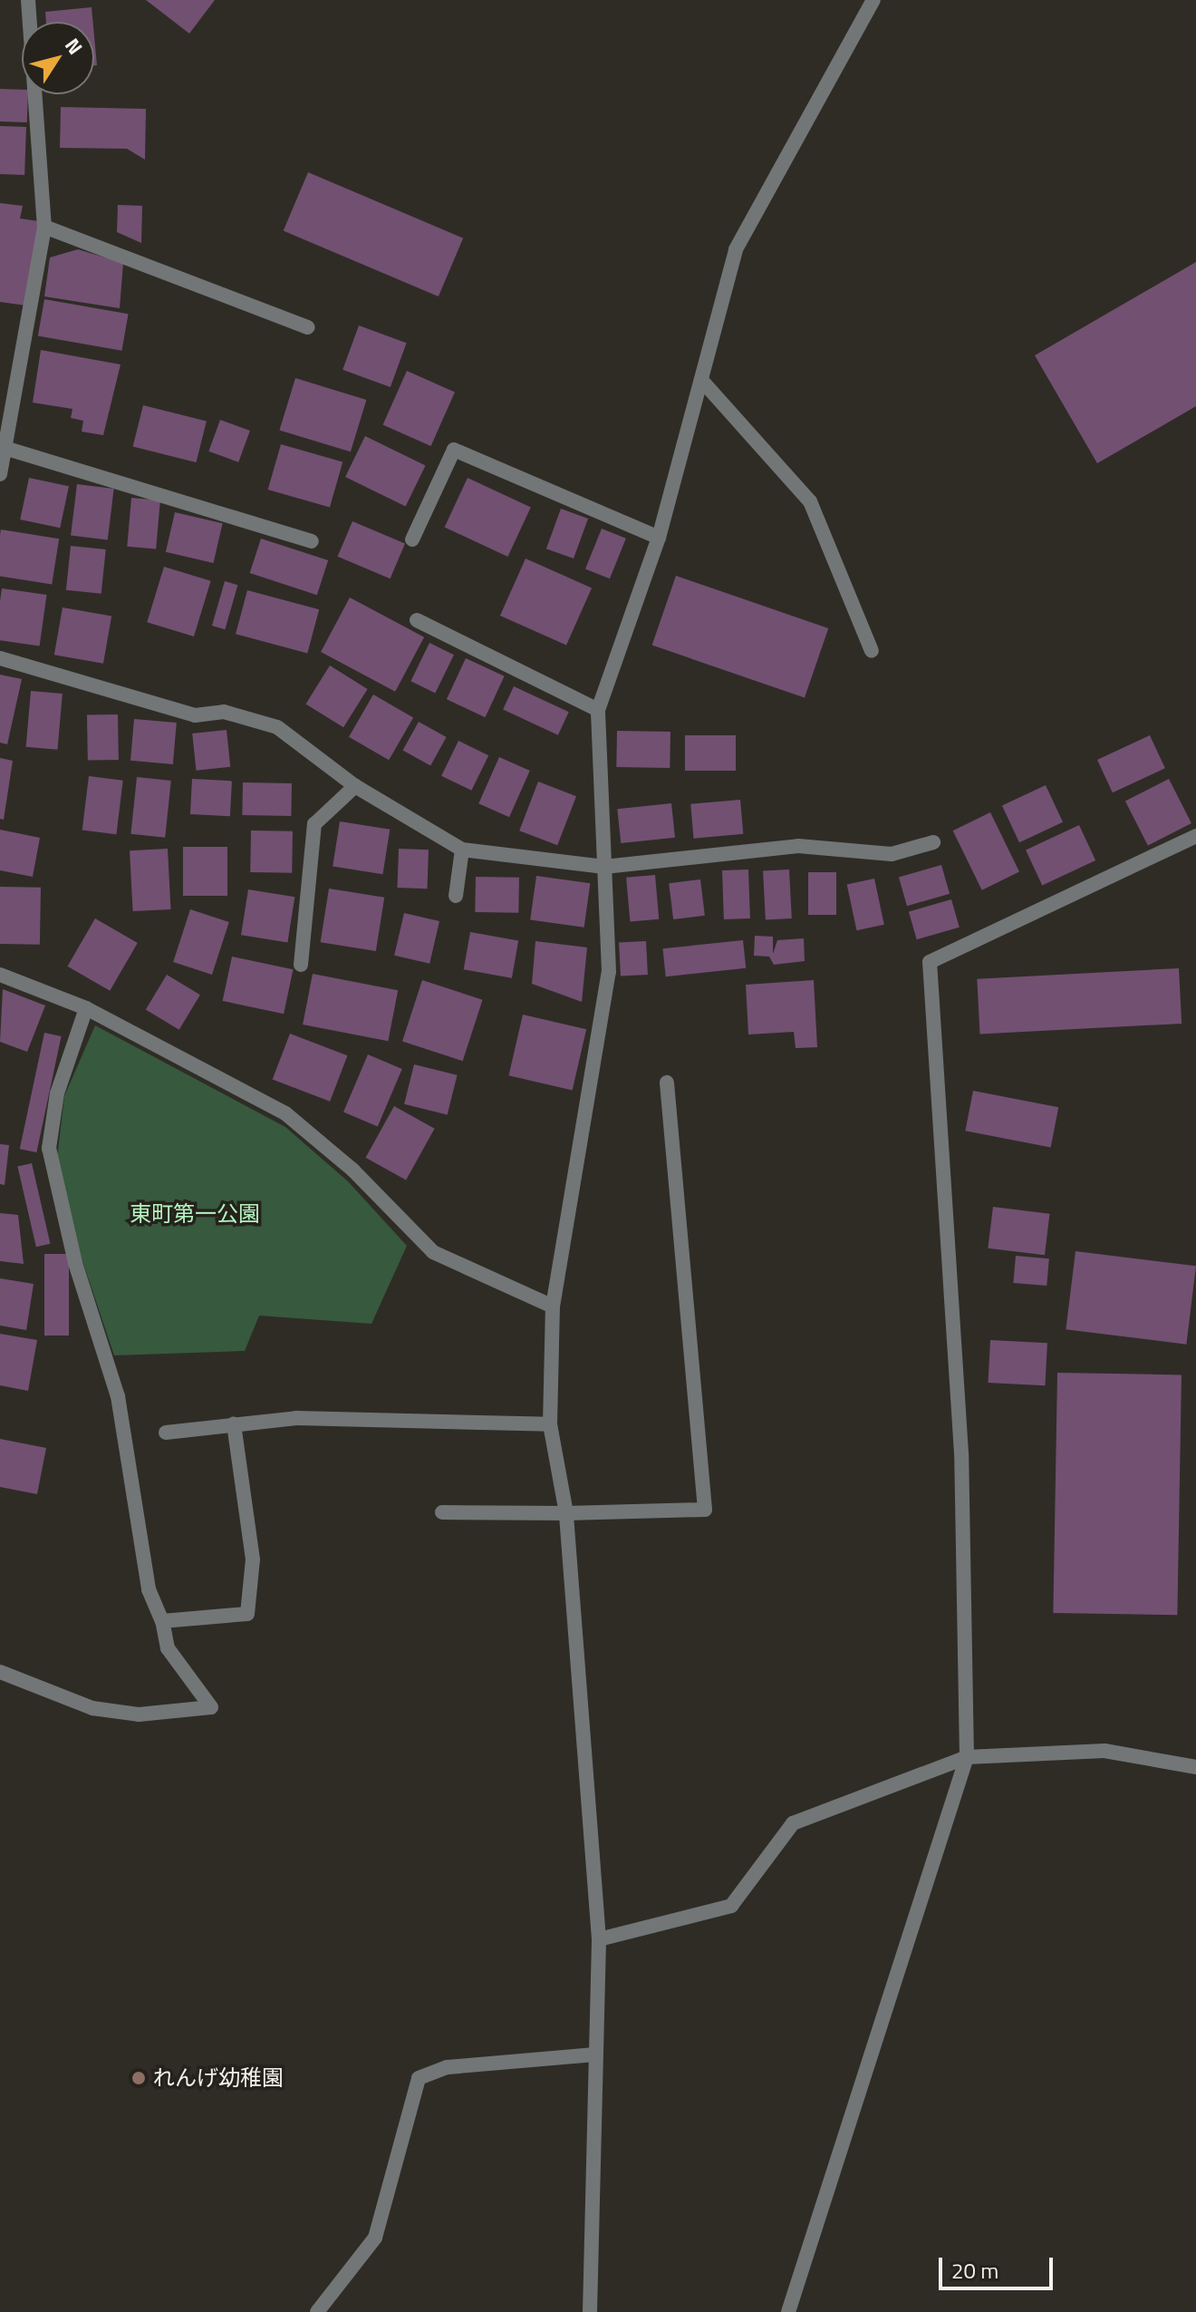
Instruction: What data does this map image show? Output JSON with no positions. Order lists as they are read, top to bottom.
{
  "parks": ["東町第一公園"],
  "places": ["れんげ幼稚園"],
  "scale_bar": "20 m",
  "north": "top right"
}
